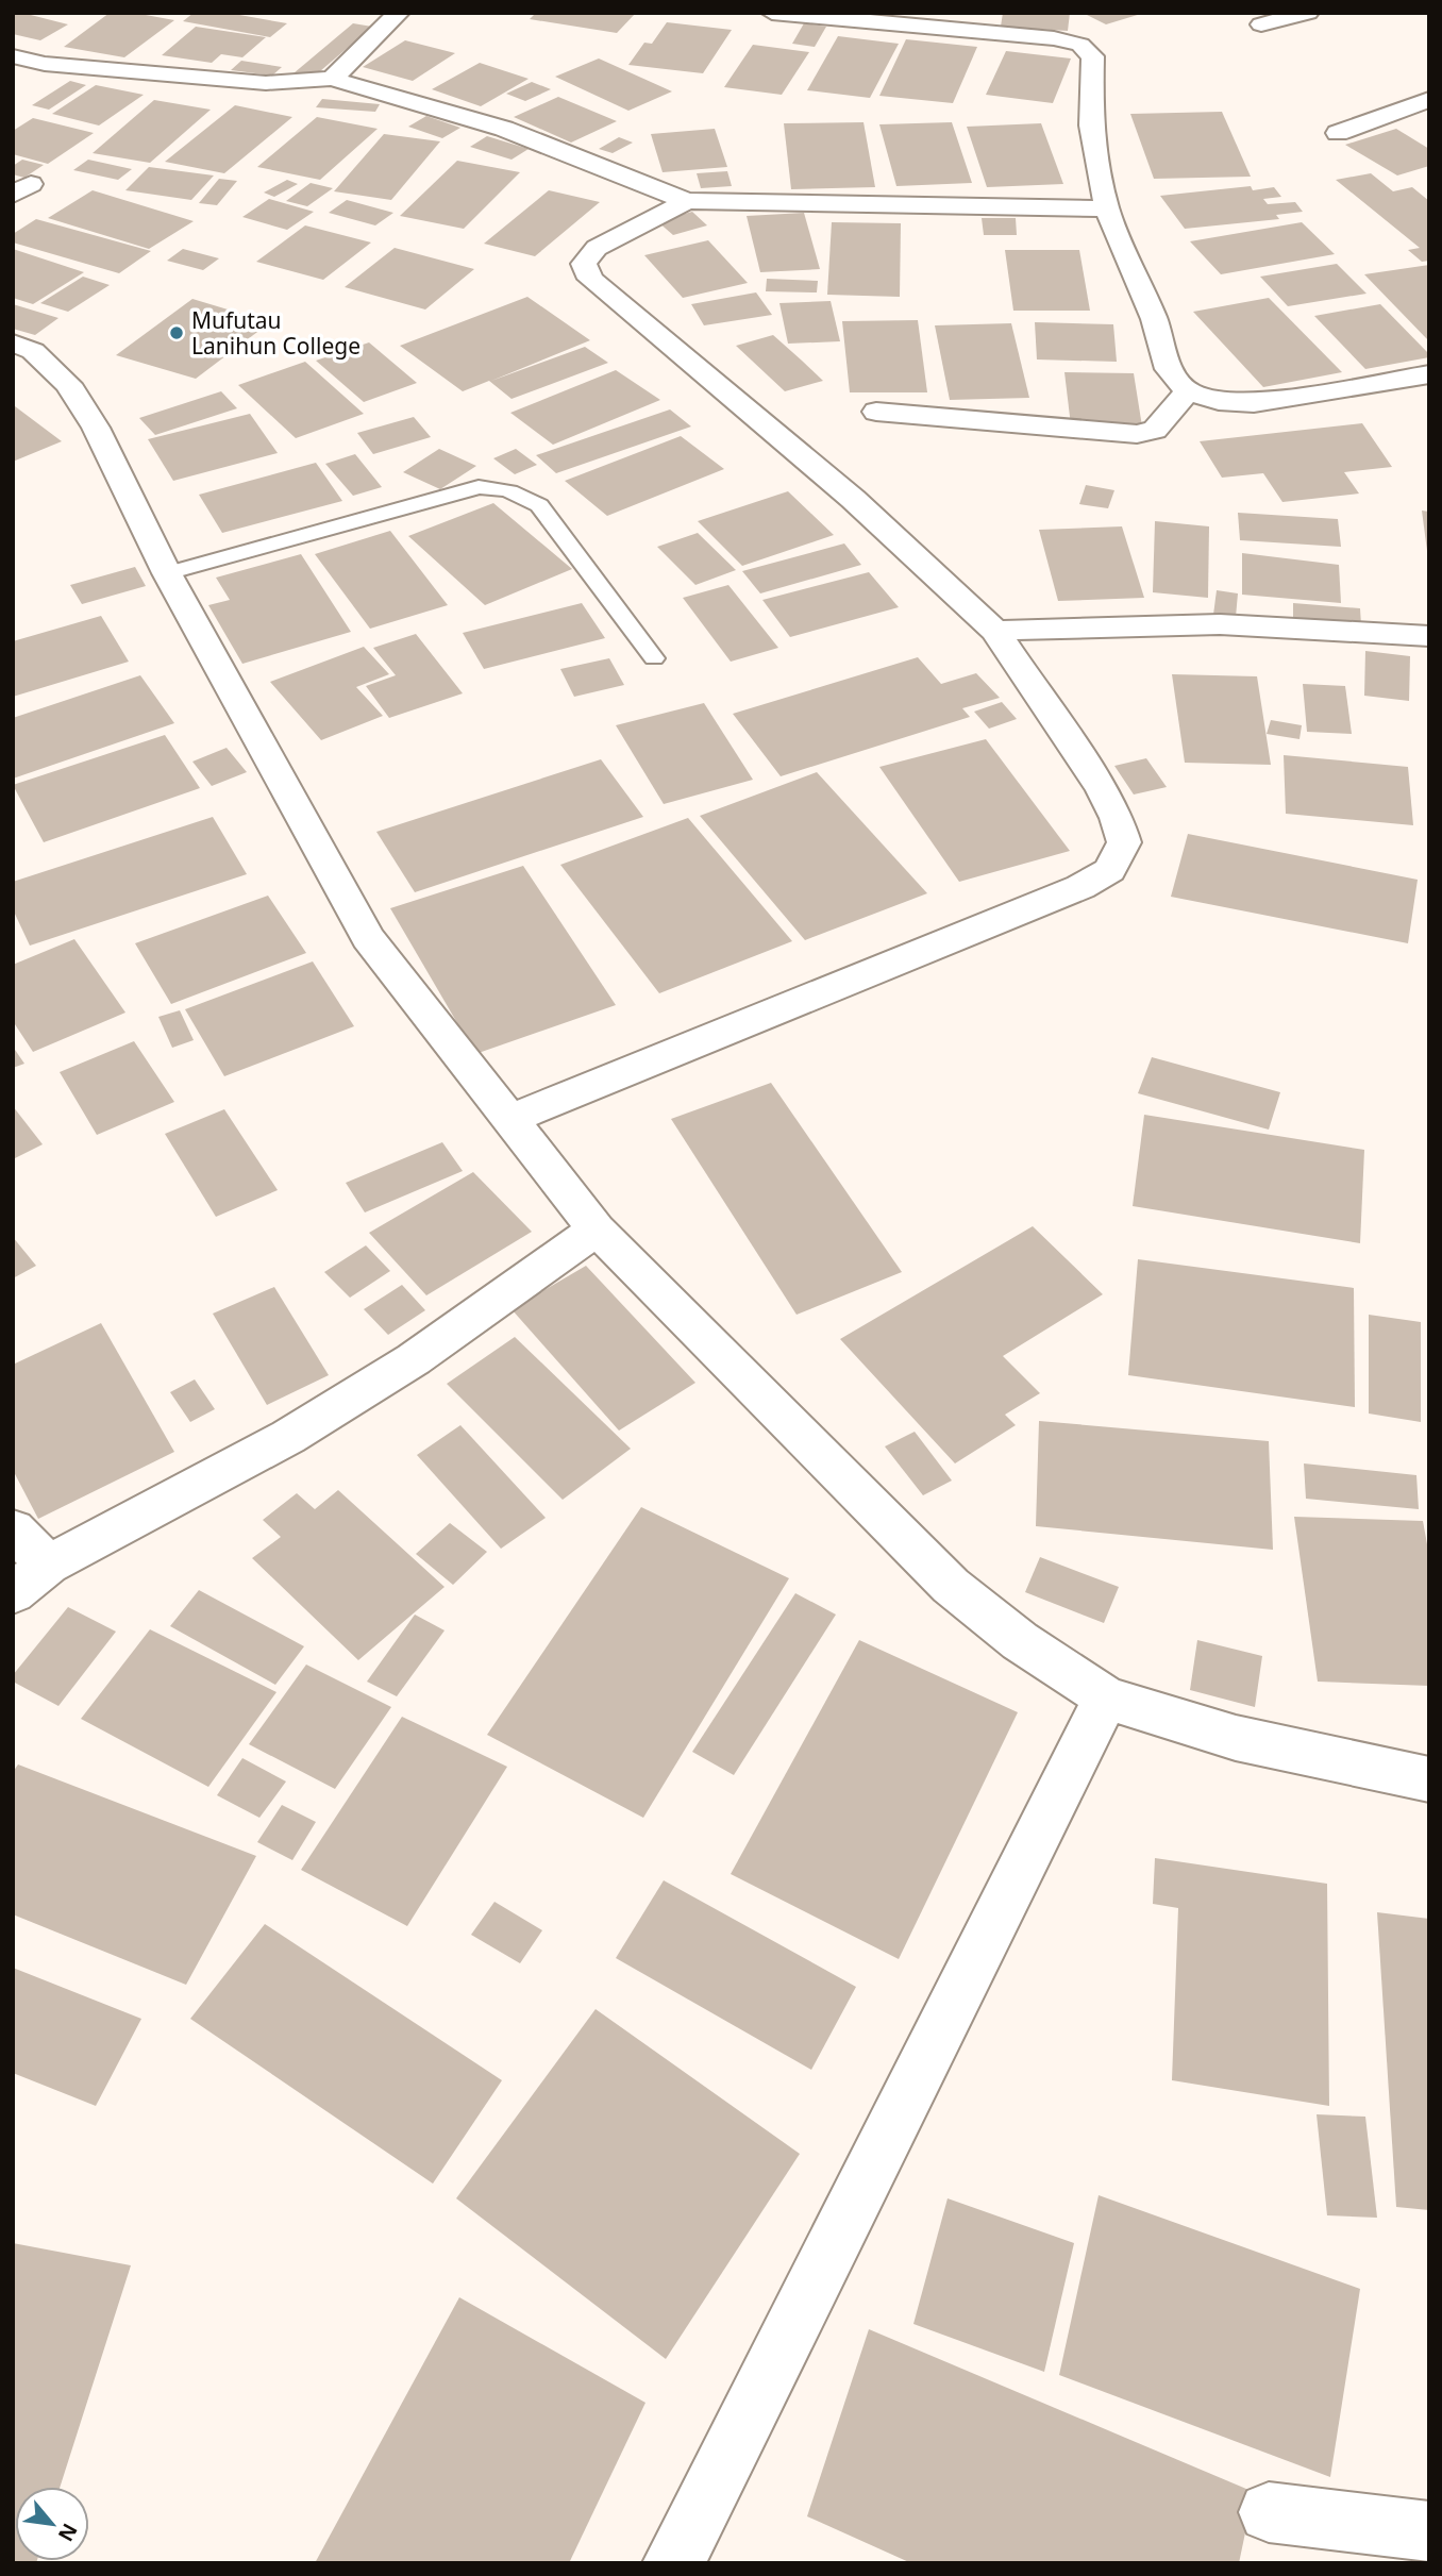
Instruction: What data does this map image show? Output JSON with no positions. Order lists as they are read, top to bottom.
{
  "places": ["Mufutau Lanihun College"],
  "north": "bottom right"
}
